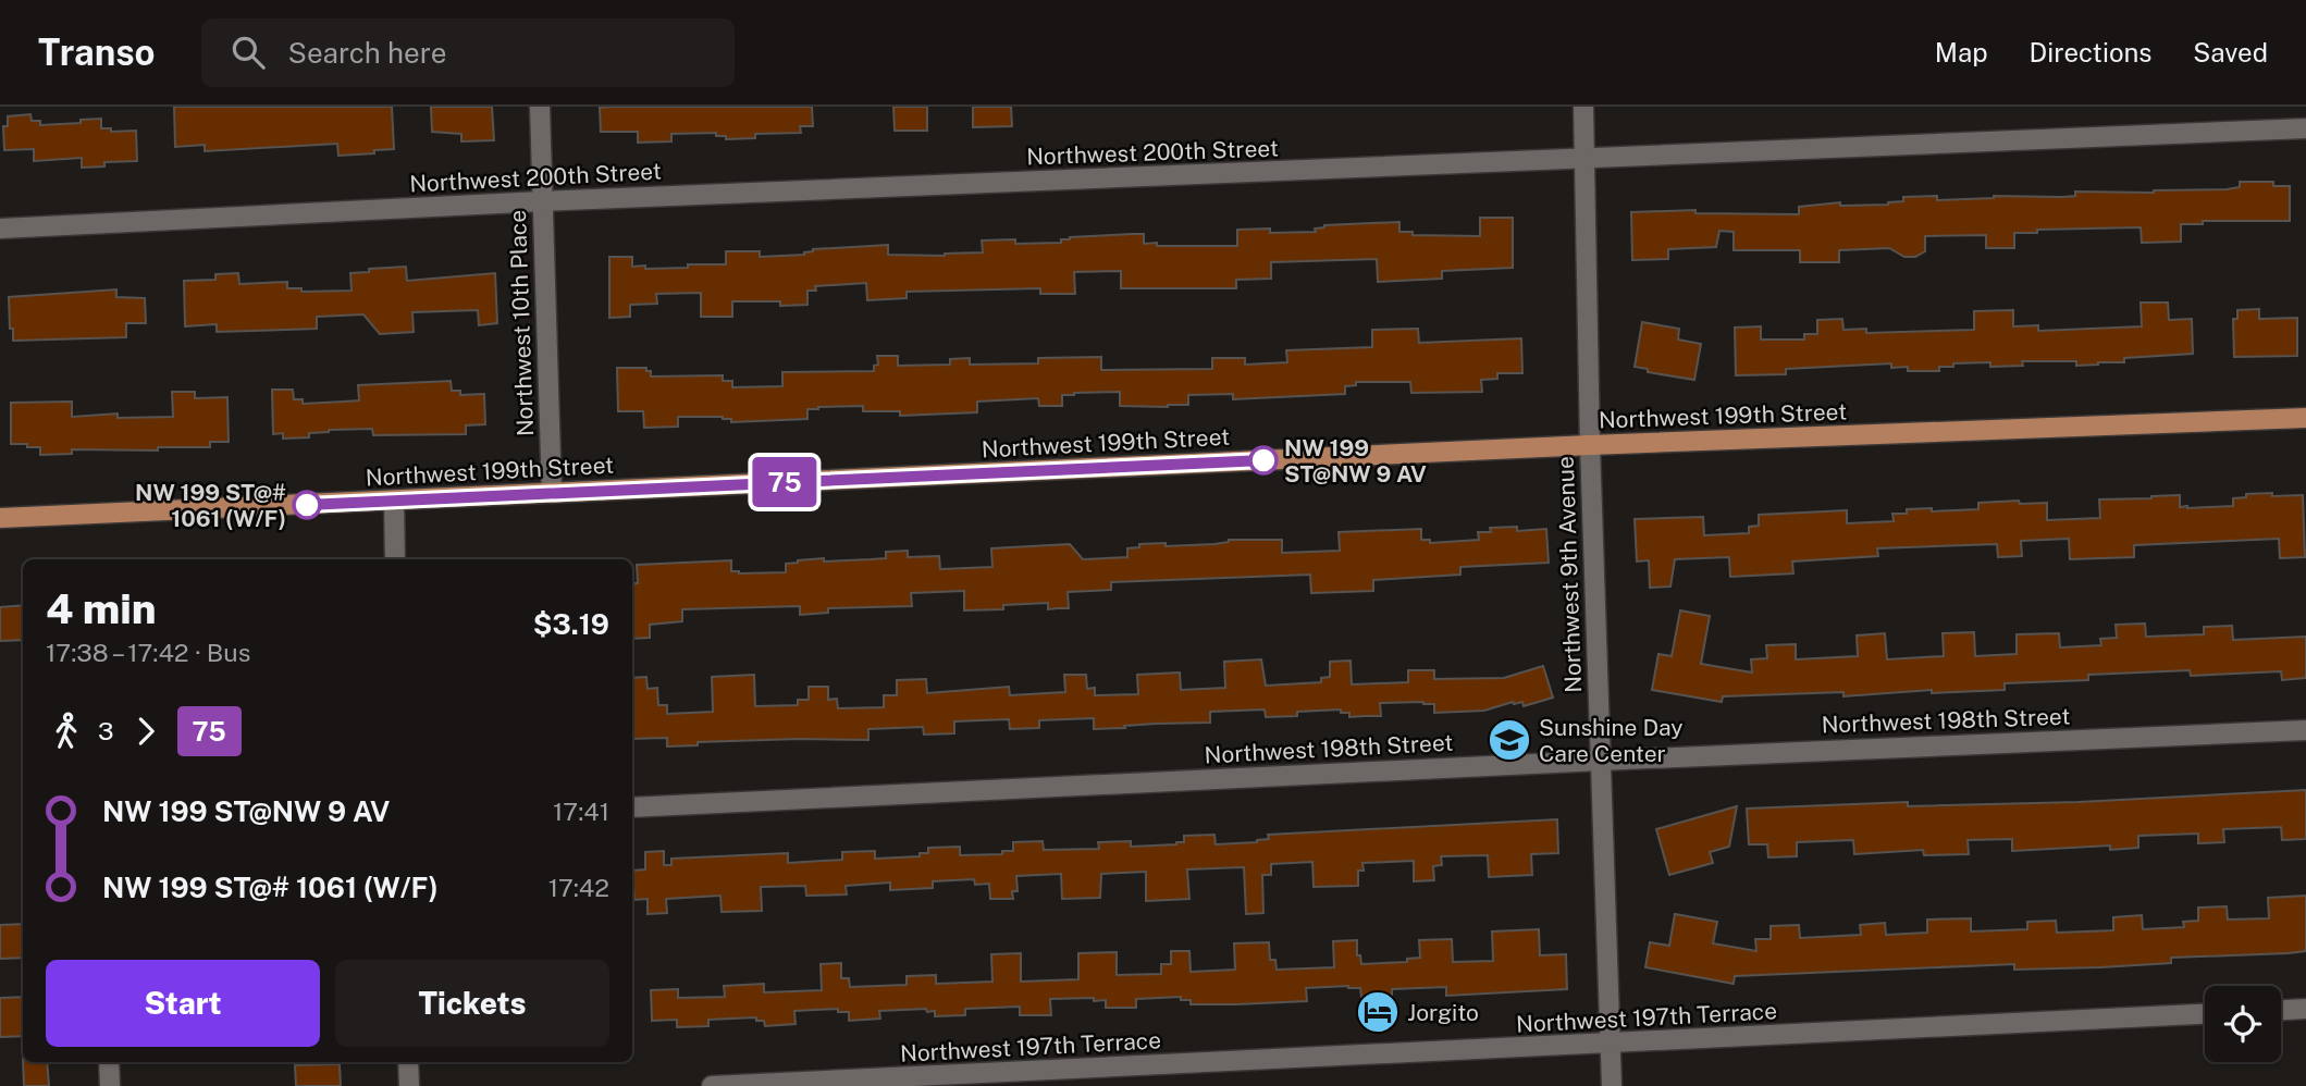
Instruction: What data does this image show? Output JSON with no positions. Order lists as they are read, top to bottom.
{
  "streets": {
    "main road": ["Northwest 199th Street"],
    "street": [
      "Northwest 200th Street",
      "Northwest 10th Place",
      "Northwest 9th Avenue",
      "Northwest 198th Street",
      "Northwest 197th Terrace"
    ]
  },
  "crossings": [
    ["Northwest 200th Street", "Northwest 10th Place"],
    ["Northwest 200th Street", "Northwest 9th Avenue"],
    ["Northwest 10th Place", "Northwest 199th Street"],
    ["Northwest 199th Street", "Northwest 9th Avenue"],
    ["Northwest 9th Avenue", "Northwest 198th Street"],
    ["Northwest 9th Avenue", "Northwest 197th Terrace"]
  ],
  "places": {
    "other": ["NW 199 ST@NW 9 AV", "NW 199 ST@# 1061 (W/F)"],
    "school or university": ["Sunshine Day Care Center"],
    "hotel": ["Jorgito"]
  },
  "lines": ["bus line 75"],
  "page": {
    "header": "Transo",
    "search": "Search here",
    "nav": ["Map", "Directions", "Saved"],
    "on_map": "75",
    "heading": ["4 min", "17:38 – 17:42 · Bus", "$3.19"],
    "legs": ["3", "75"],
    "list": [
      {
        "name": "NW 199 ST@NW 9 AV",
        "value": "17:41"
      },
      {
        "name": "NW 199 ST@# 1061 (W/F)",
        "value": "17:42"
      }
    ],
    "buttons": ["Start", "Tickets"]
  }
}
